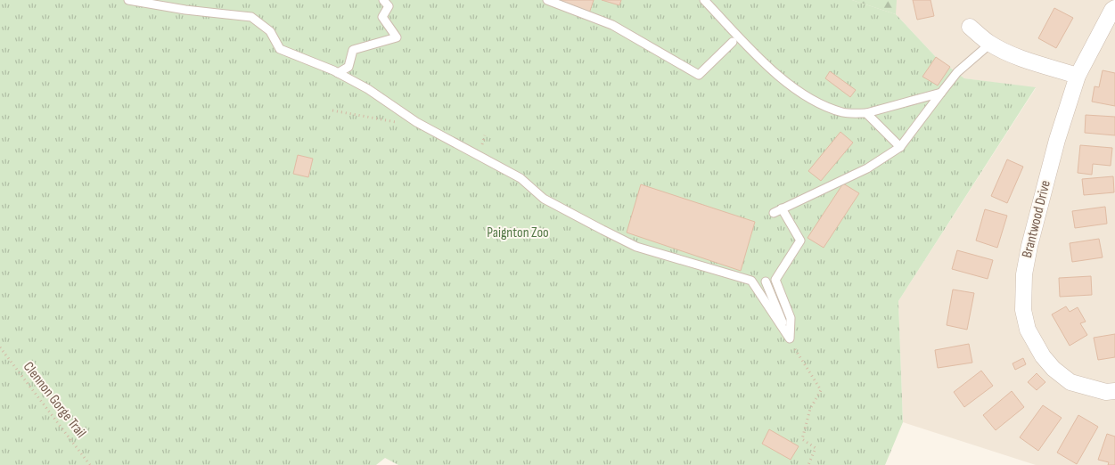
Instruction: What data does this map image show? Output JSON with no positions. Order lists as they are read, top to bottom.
{
  "streets": {
    "street": ["Brantwood Drive"],
    "path": ["Clennon Gorge Trail"]
  },
  "parks": ["Paignton Zoo"]
}
